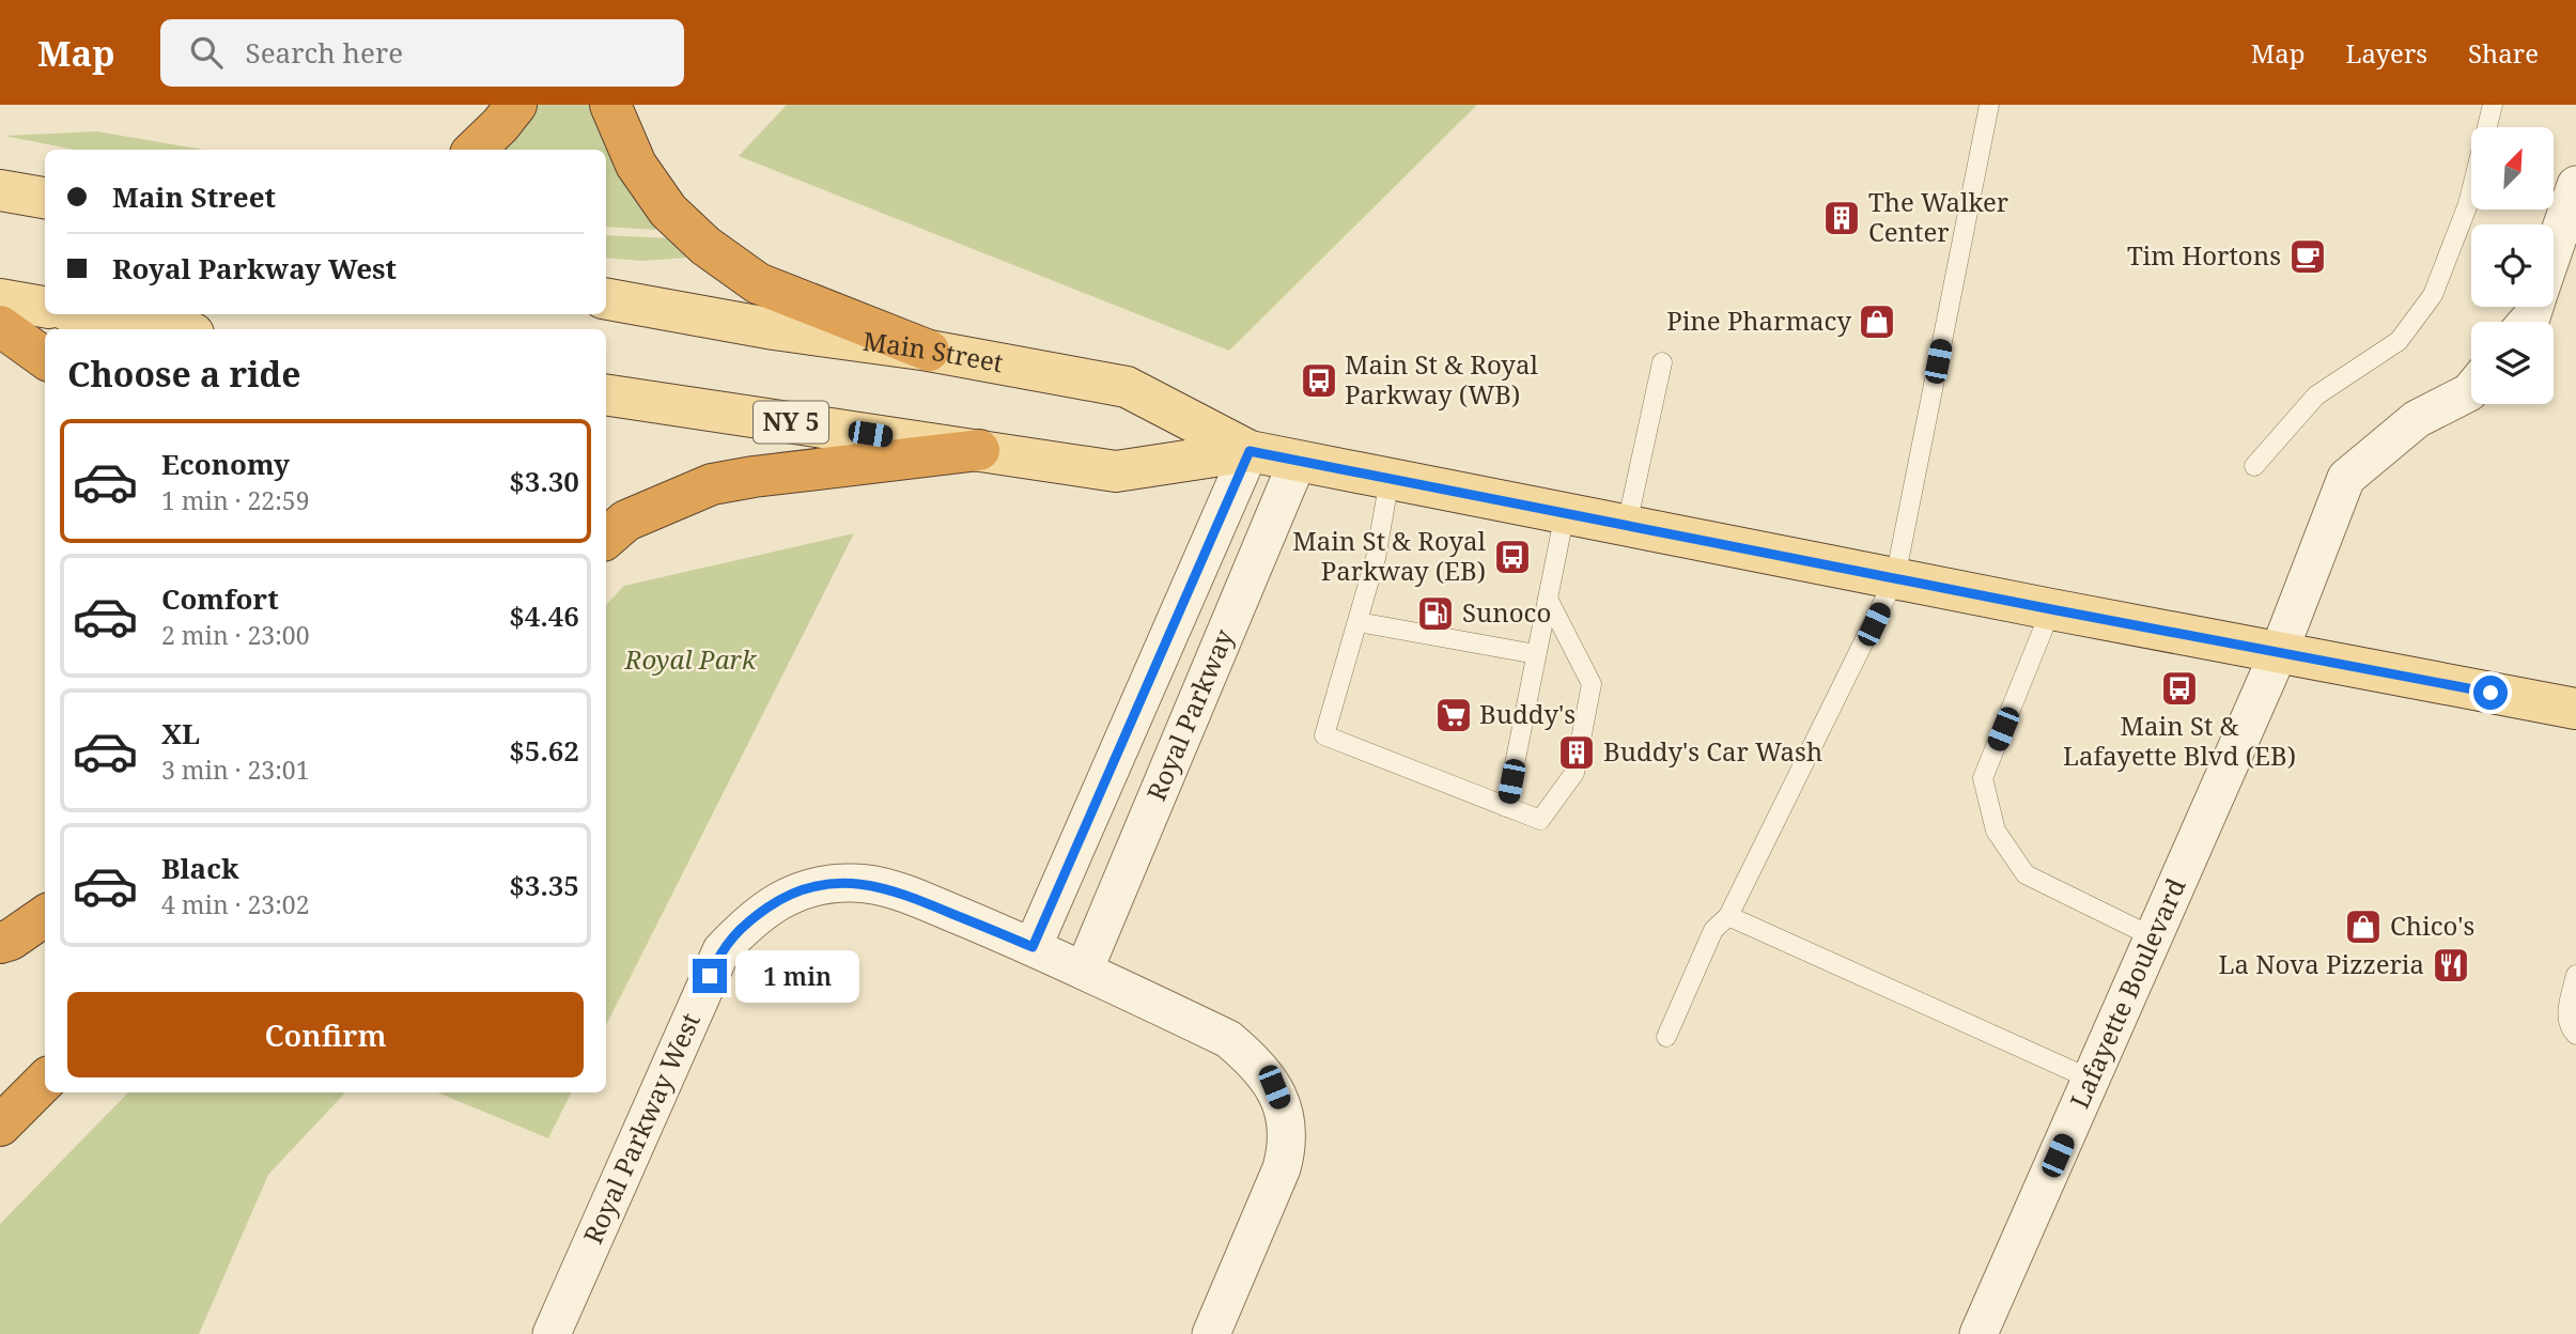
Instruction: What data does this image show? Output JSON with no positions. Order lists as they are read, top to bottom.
{
  "streets": {
    "main road": ["Main Street", "NY 5"],
    "street": ["Royal Parkway", "Lafayette Boulevard", "Royal Parkway West"]
  },
  "crossings": [
    ["Main Street", "Royal Parkway"],
    ["Main Street", "Lafayette Boulevard"],
    ["Royal Parkway", "Royal Parkway West"]
  ],
  "parks": ["Royal Park"],
  "places": {
    "building": ["The Walker Center", "Buddy's Car Wash"],
    "cafe": ["Tim Hortons"],
    "shop": ["Pine Pharmacy", "Chico's"],
    "bus stop": ["Main St & Royal Parkway (WB)", "Main St & Royal Parkway (EB)", "Main St & Lafayette Blvd (EB)"],
    "fuel station": ["Sunoco"],
    "supermarket": ["Buddy's"],
    "restaurant": ["La Nova Pizzeria"]
  },
  "north": "top right",
  "page": {
    "header": "Map",
    "search": "Search here",
    "nav": ["Map", "Layers", "Share"],
    "banner": ["Main Street", "Royal Parkway West"],
    "heading": "Choose a ride",
    "list": [
      {
        "name": "Economy",
        "note": "1 min · 22:59",
        "value": "$3.30"
      },
      {
        "name": "Comfort",
        "note": "2 min · 23:00",
        "value": "$4.46"
      },
      {
        "name": "XL",
        "note": "3 min · 23:01",
        "value": "$5.62"
      },
      {
        "name": "Black",
        "note": "4 min · 23:02",
        "value": "$3.35"
      }
    ],
    "bubble": "1 min",
    "buttons": "Confirm"
  }
}
